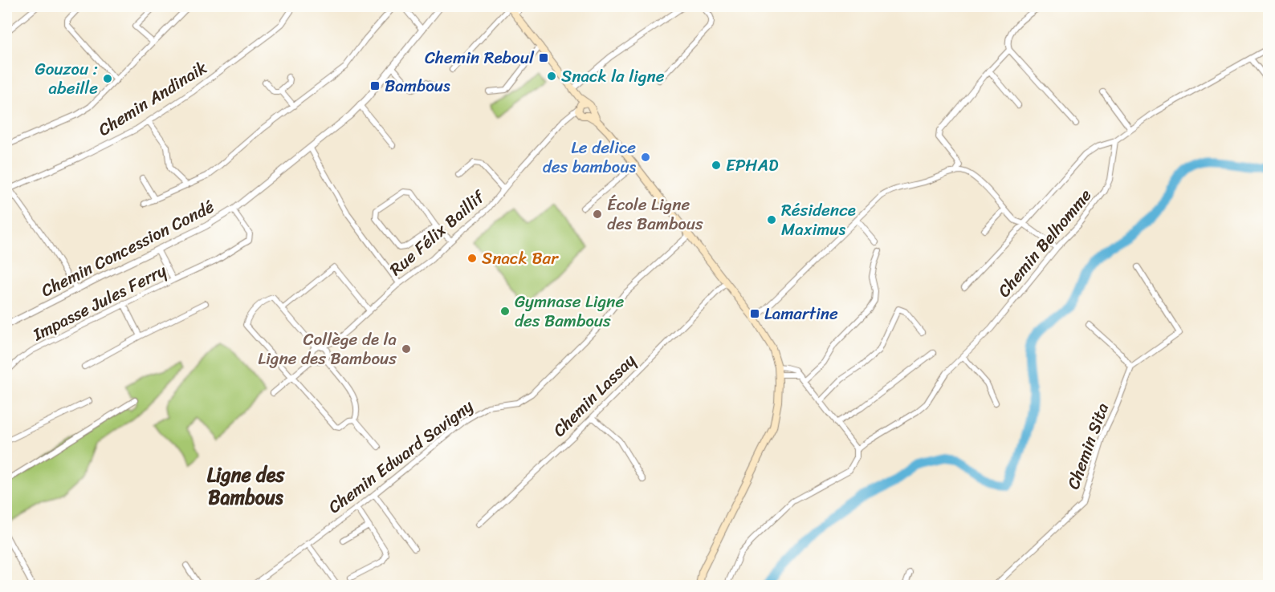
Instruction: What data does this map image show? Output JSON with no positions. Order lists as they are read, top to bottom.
{
  "streets": {
    "street": [
      "Chemin Andinaik",
      "Rue Félix Baillif",
      "Chemin Belhomme",
      "Chemin Concession Condé",
      "Impasse Jules Ferry",
      "Chemin Lassay",
      "Chemin Sita",
      "Chemin Edward Savigny"
    ]
  },
  "crossings": [
    ["Chemin Concession Condé", "Impasse Jules Ferry"]
  ],
  "districts": ["Ligne des Bambous"],
  "places": {
    "transit": ["Chemin Reboul", "Bambous", "Lamartine"],
    "other": [
      "Snack la ligne",
      "Gouzou : abeille",
      "Le delice des bambous",
      "EPHAD",
      "École Ligne des Bambous",
      "Résidence Maximus",
      "Snack Bar",
      "Gymnase Ligne des Bambous",
      "Collège de la Ligne des Bambous"
    ]
  }
}
